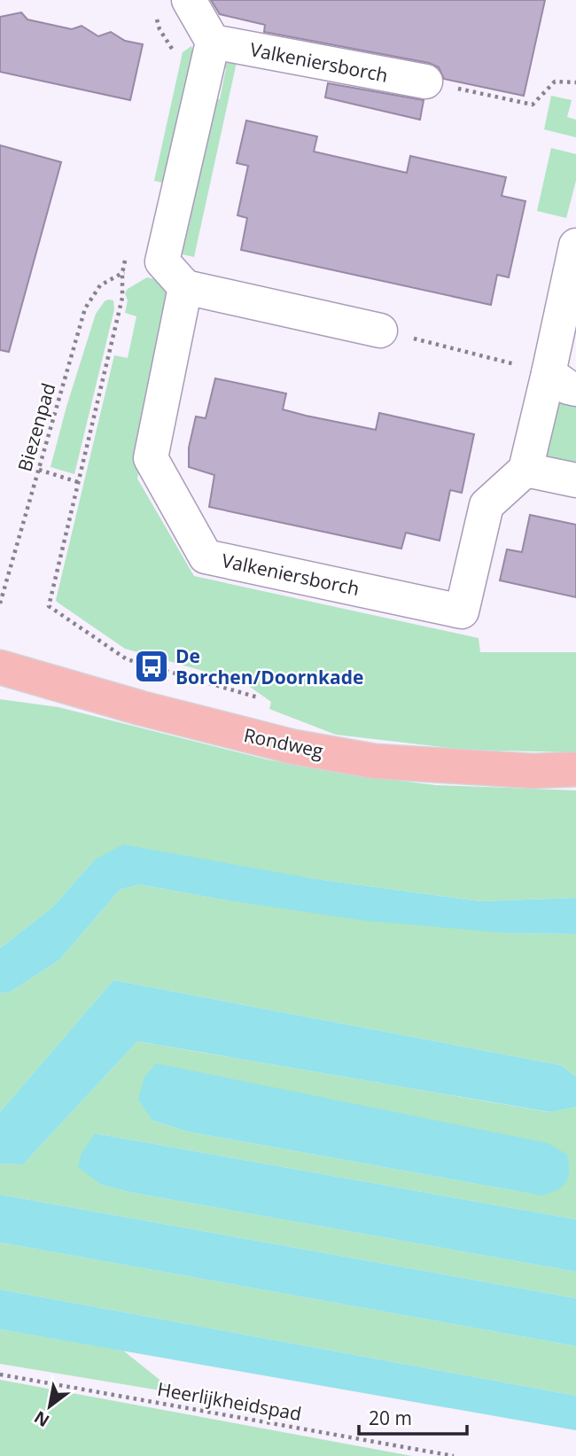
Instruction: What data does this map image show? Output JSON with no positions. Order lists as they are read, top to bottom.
{
  "streets": {
    "main road": ["Rondweg"],
    "street": ["Valkeniersborch"],
    "path": ["Biezenpad", "Heerlijkheidspad"]
  },
  "places": {
    "bus stop": ["De Borchen/Doornkade"]
  },
  "scale_bar": "20 m",
  "north": "bottom left"
}
